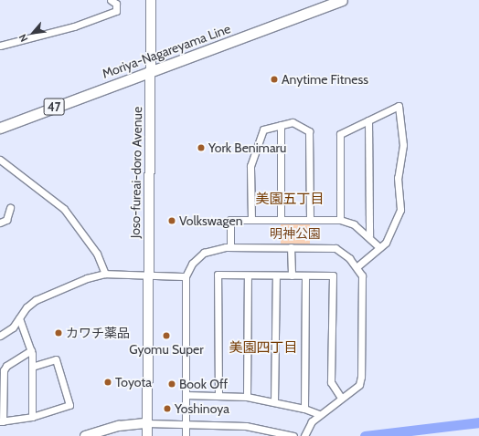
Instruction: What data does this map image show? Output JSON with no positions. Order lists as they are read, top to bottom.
{
  "streets": {
    "main road": ["Moriya-Nagareyama Line", "47"],
    "street": ["Joso-fureai-doro Avenue"]
  },
  "crossings": [
    ["Moriya-Nagareyama Line", "Joso-fureai-doro Avenue"]
  ],
  "districts": ["美園五丁目", "美園四丁目"],
  "parks": ["明神公園"],
  "places": [
    "Anytime Fitness",
    "York Benimaru",
    "Volkswagen",
    "カワチ薬品",
    "Gyomu Super",
    "Toyota",
    "Book Off",
    "Yoshinoya"
  ],
  "north": "bottom left"
}
